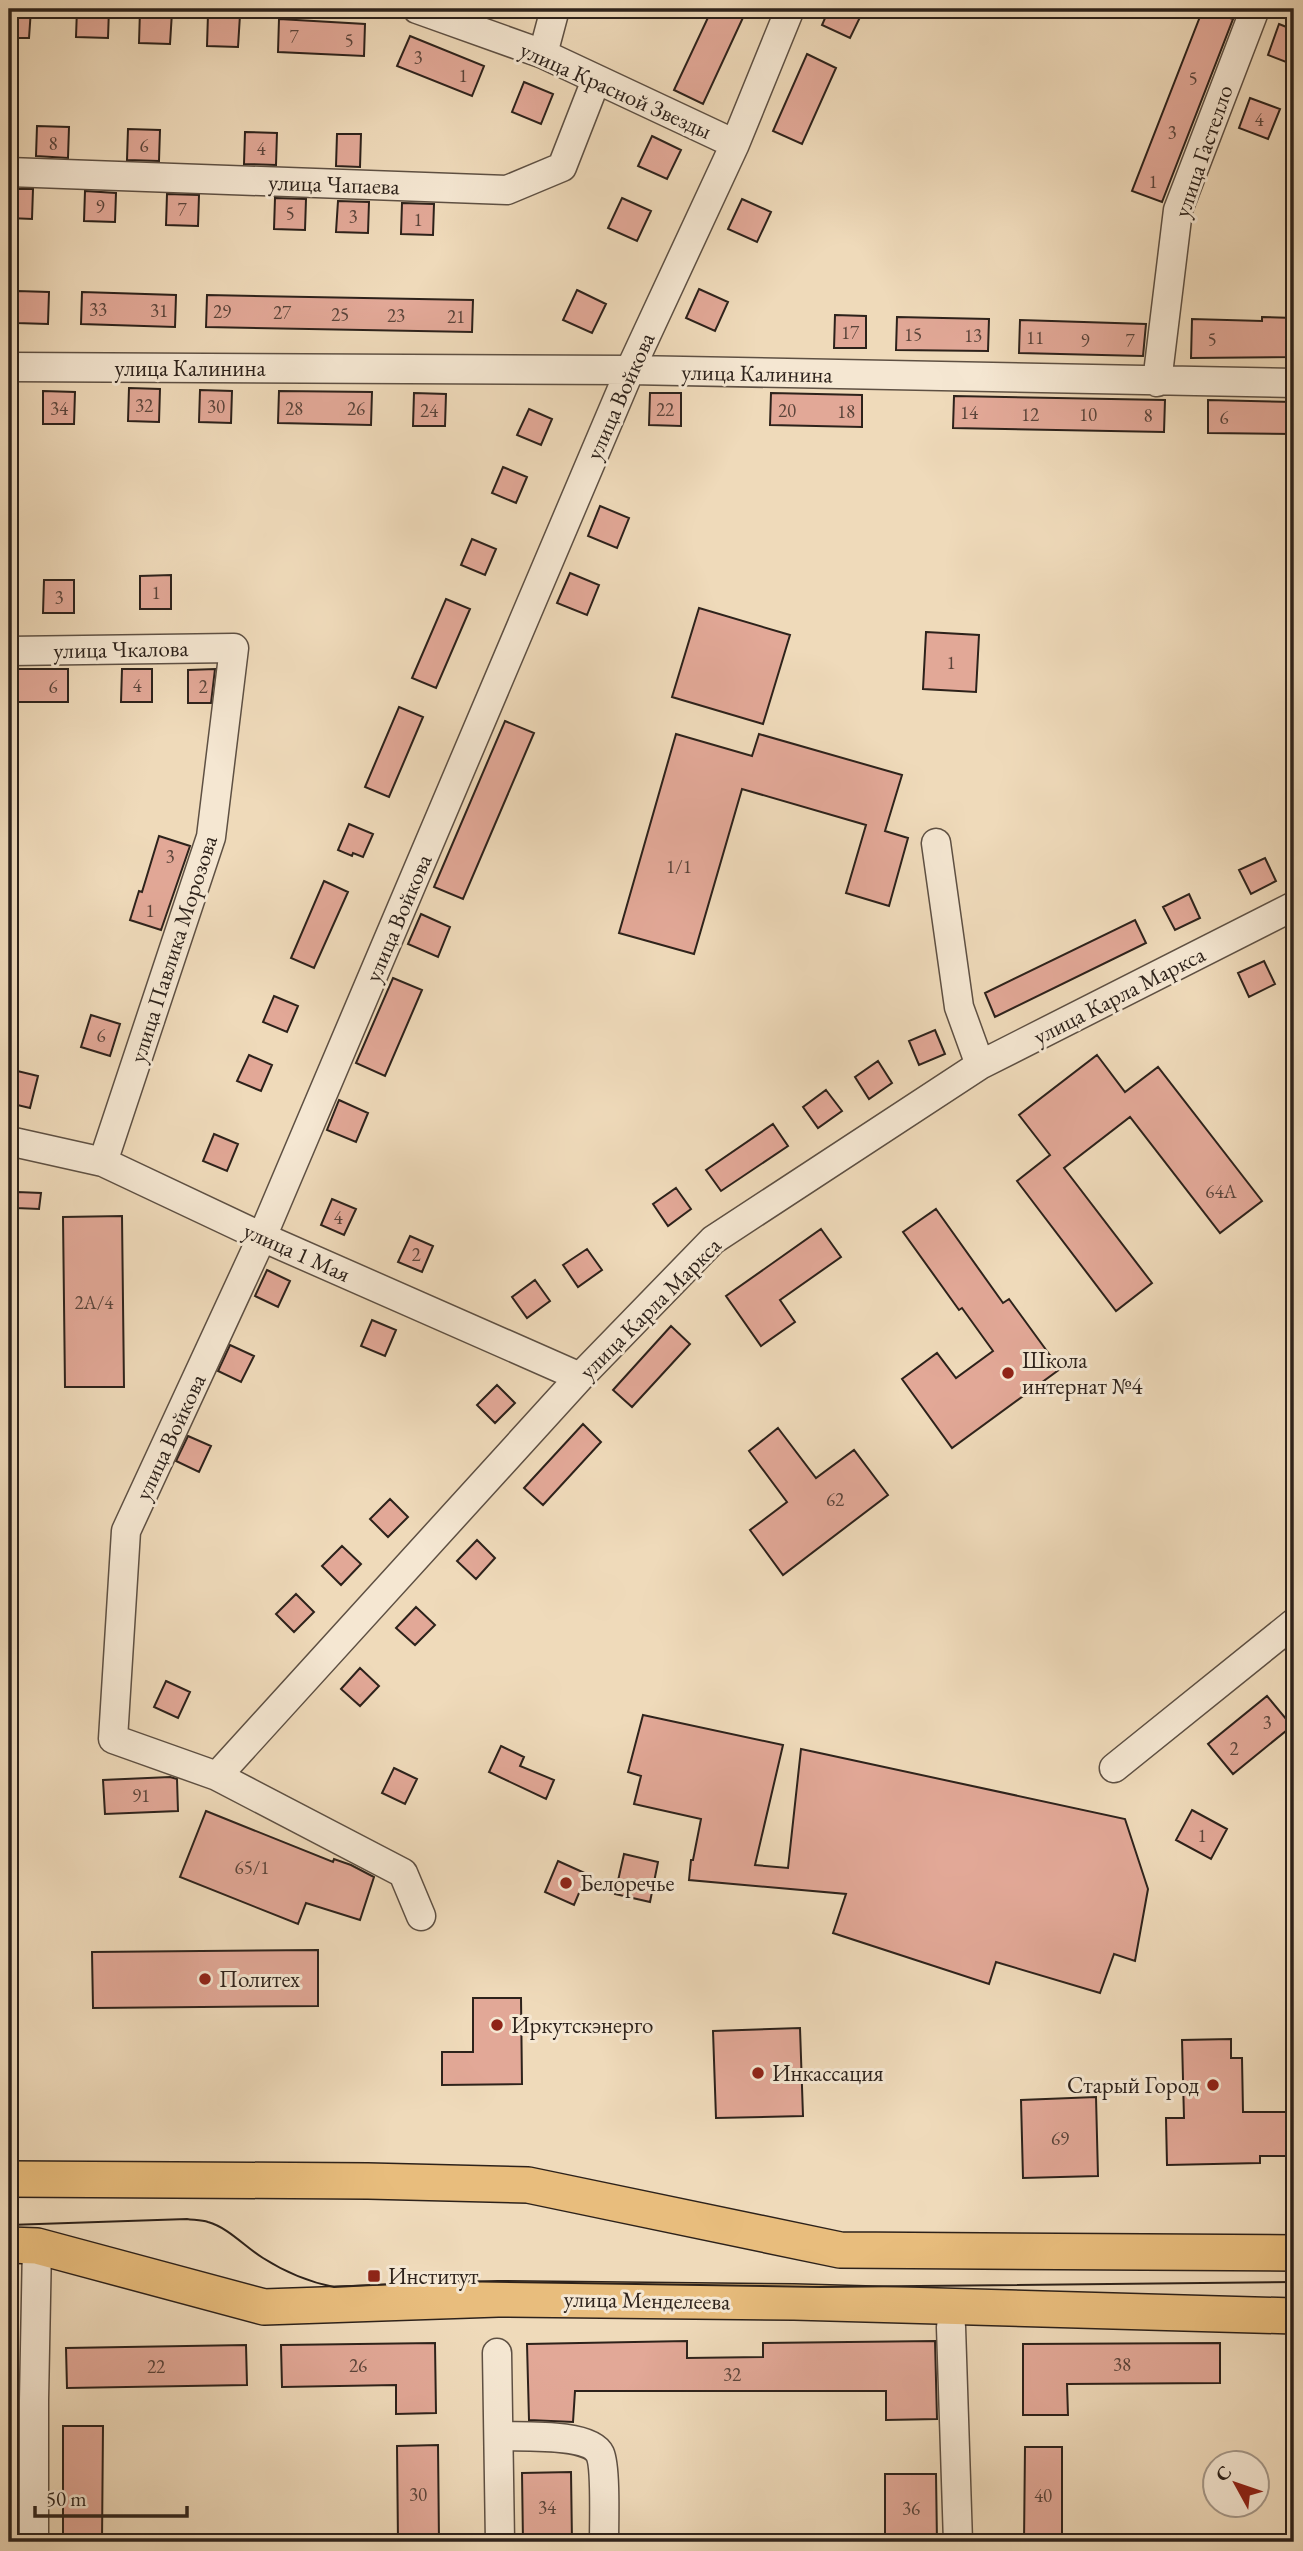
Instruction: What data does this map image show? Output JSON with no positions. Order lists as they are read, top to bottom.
{
  "streets": {
    "main road": ["улица Менделеева"],
    "street": [
      "улица Красной Звезды",
      "улица Гастелло",
      "улица Чапаева",
      "улица Калинина",
      "улица Войкова",
      "улица Чкалова",
      "улица Павлика Морозова",
      "улица Карла Маркса",
      "улица 1 Мая"
    ]
  },
  "crossings": [
    ["улица Красной Звезды", "улица Чапаева"],
    ["улица Красной Звезды", "улица Войкова"],
    ["улица Гастелло", "улица Калинина"],
    ["улица Калинина", "улица Войкова"],
    ["улица Войкова", "улица Карла Маркса"],
    ["улица Войкова", "улица 1 Мая"],
    ["улица Чкалова", "улица Павлика Морозова"],
    ["улица Павлика Морозова", "улица 1 Мая"],
    ["улица Карла Маркса", "улица 1 Мая"]
  ],
  "places": {
    "other": [
      "Школа интернат №4",
      "Белоречье",
      "Политех",
      "Иркутскэнерго",
      "Инкассация",
      "Старый Город"
    ],
    "transit": ["Институт"]
  },
  "house_numbers": [
    "7",
    "5",
    "3",
    "1",
    "5",
    "4",
    "3",
    "8",
    "6",
    "4",
    "1",
    "9",
    "7",
    "5",
    "3",
    "1",
    "33",
    "31",
    "29",
    "27",
    "25",
    "23",
    "21",
    "17",
    "15",
    "13",
    "11",
    "5",
    "9",
    "7",
    "32",
    "30",
    "34",
    "28",
    "26",
    "22",
    "24",
    "20",
    "18",
    "14",
    "12",
    "10",
    "8",
    "6",
    "1",
    "3",
    "1",
    "4",
    "6",
    "2",
    "3",
    "1/1",
    "1",
    "6",
    "64А",
    "4",
    "2",
    "2А/4",
    "62",
    "3",
    "2",
    "91",
    "1",
    "65/1",
    "69",
    "38",
    "26",
    "22",
    "32",
    "30",
    "40",
    "34",
    "36"
  ],
  "scale_bar": "50 m",
  "north": "top left"
}
